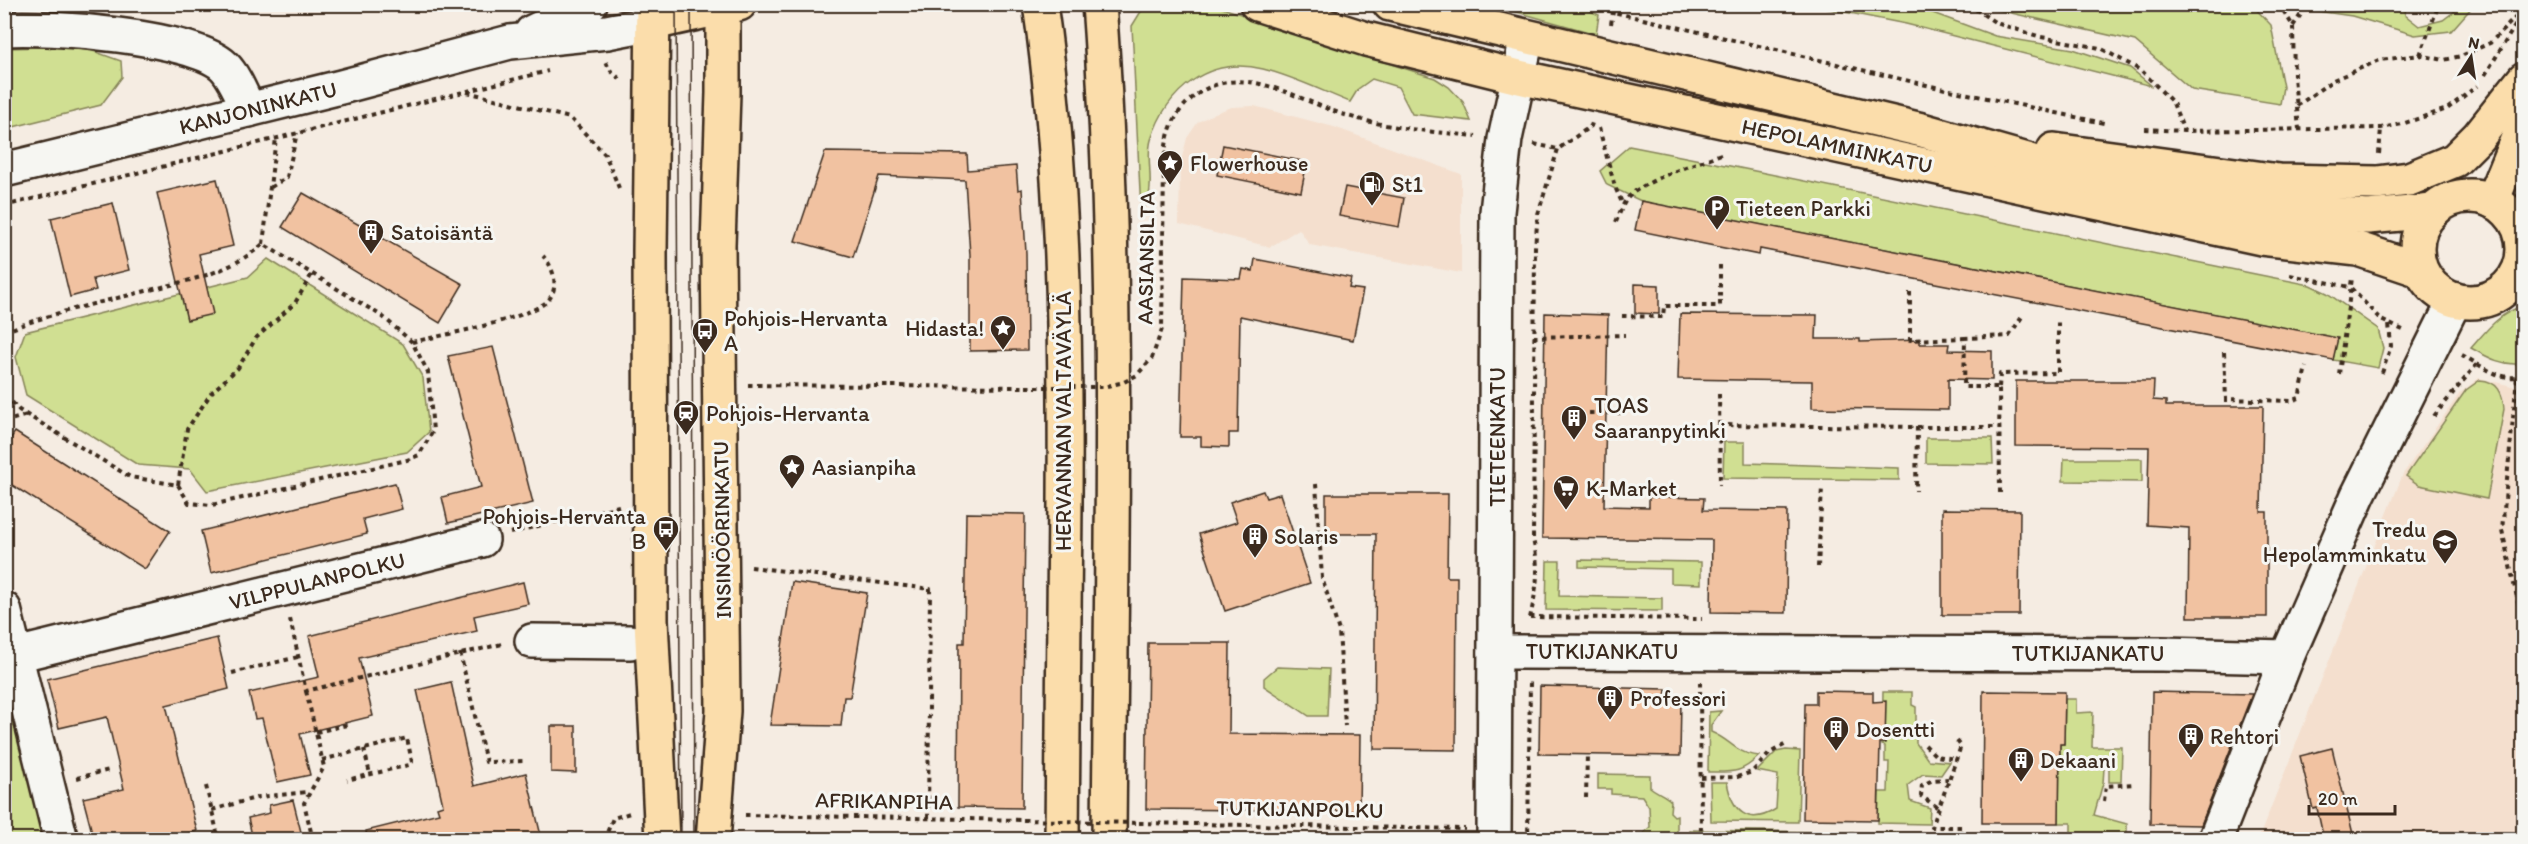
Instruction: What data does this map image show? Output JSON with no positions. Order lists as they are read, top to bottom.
{
  "streets": {
    "main road": [
      "KANJONINKATU",
      "HEPOLAMMINKATU",
      "HERVANNAN VALTAVÄYLÄ",
      "INSINÖÖRINKATU"
    ],
    "street": ["TIETEENKATU", "VILPPULANPOLKU", "TUTKIJANKATU"],
    "path": ["AASIANSILTA", "AFRIKANPIHA", "TUTKIJANPOLKU"]
  },
  "crossings": [
    ["KANJONINKATU", "INSINÖÖRINKATU"],
    ["HEPOLAMMINKATU", "TIETEENKATU"],
    ["TIETEENKATU", "TUTKIJANKATU"],
    ["AFRIKANPIHA", "TUTKIJANPOLKU"]
  ],
  "places": {
    "place": ["Flowerhouse", "Hidasta!", "Aasianpiha"],
    "fuel station": ["St1"],
    "parking": ["Tieteen Parkki"],
    "building": [
      "Satoisäntä",
      "TOAS Saaranpytinki",
      "Solaris",
      "Professori",
      "Dosentti",
      "Rehtori",
      "Dekaani"
    ],
    "bus stop": ["Pohjois-Hervanta A", "Pohjois-Hervanta B"],
    "station": ["Pohjois-Hervanta"],
    "supermarket": ["K-Market"],
    "school or university": ["Tredu Hepolamminkatu"]
  },
  "scale_bar": "20 m",
  "north": "top"
}
